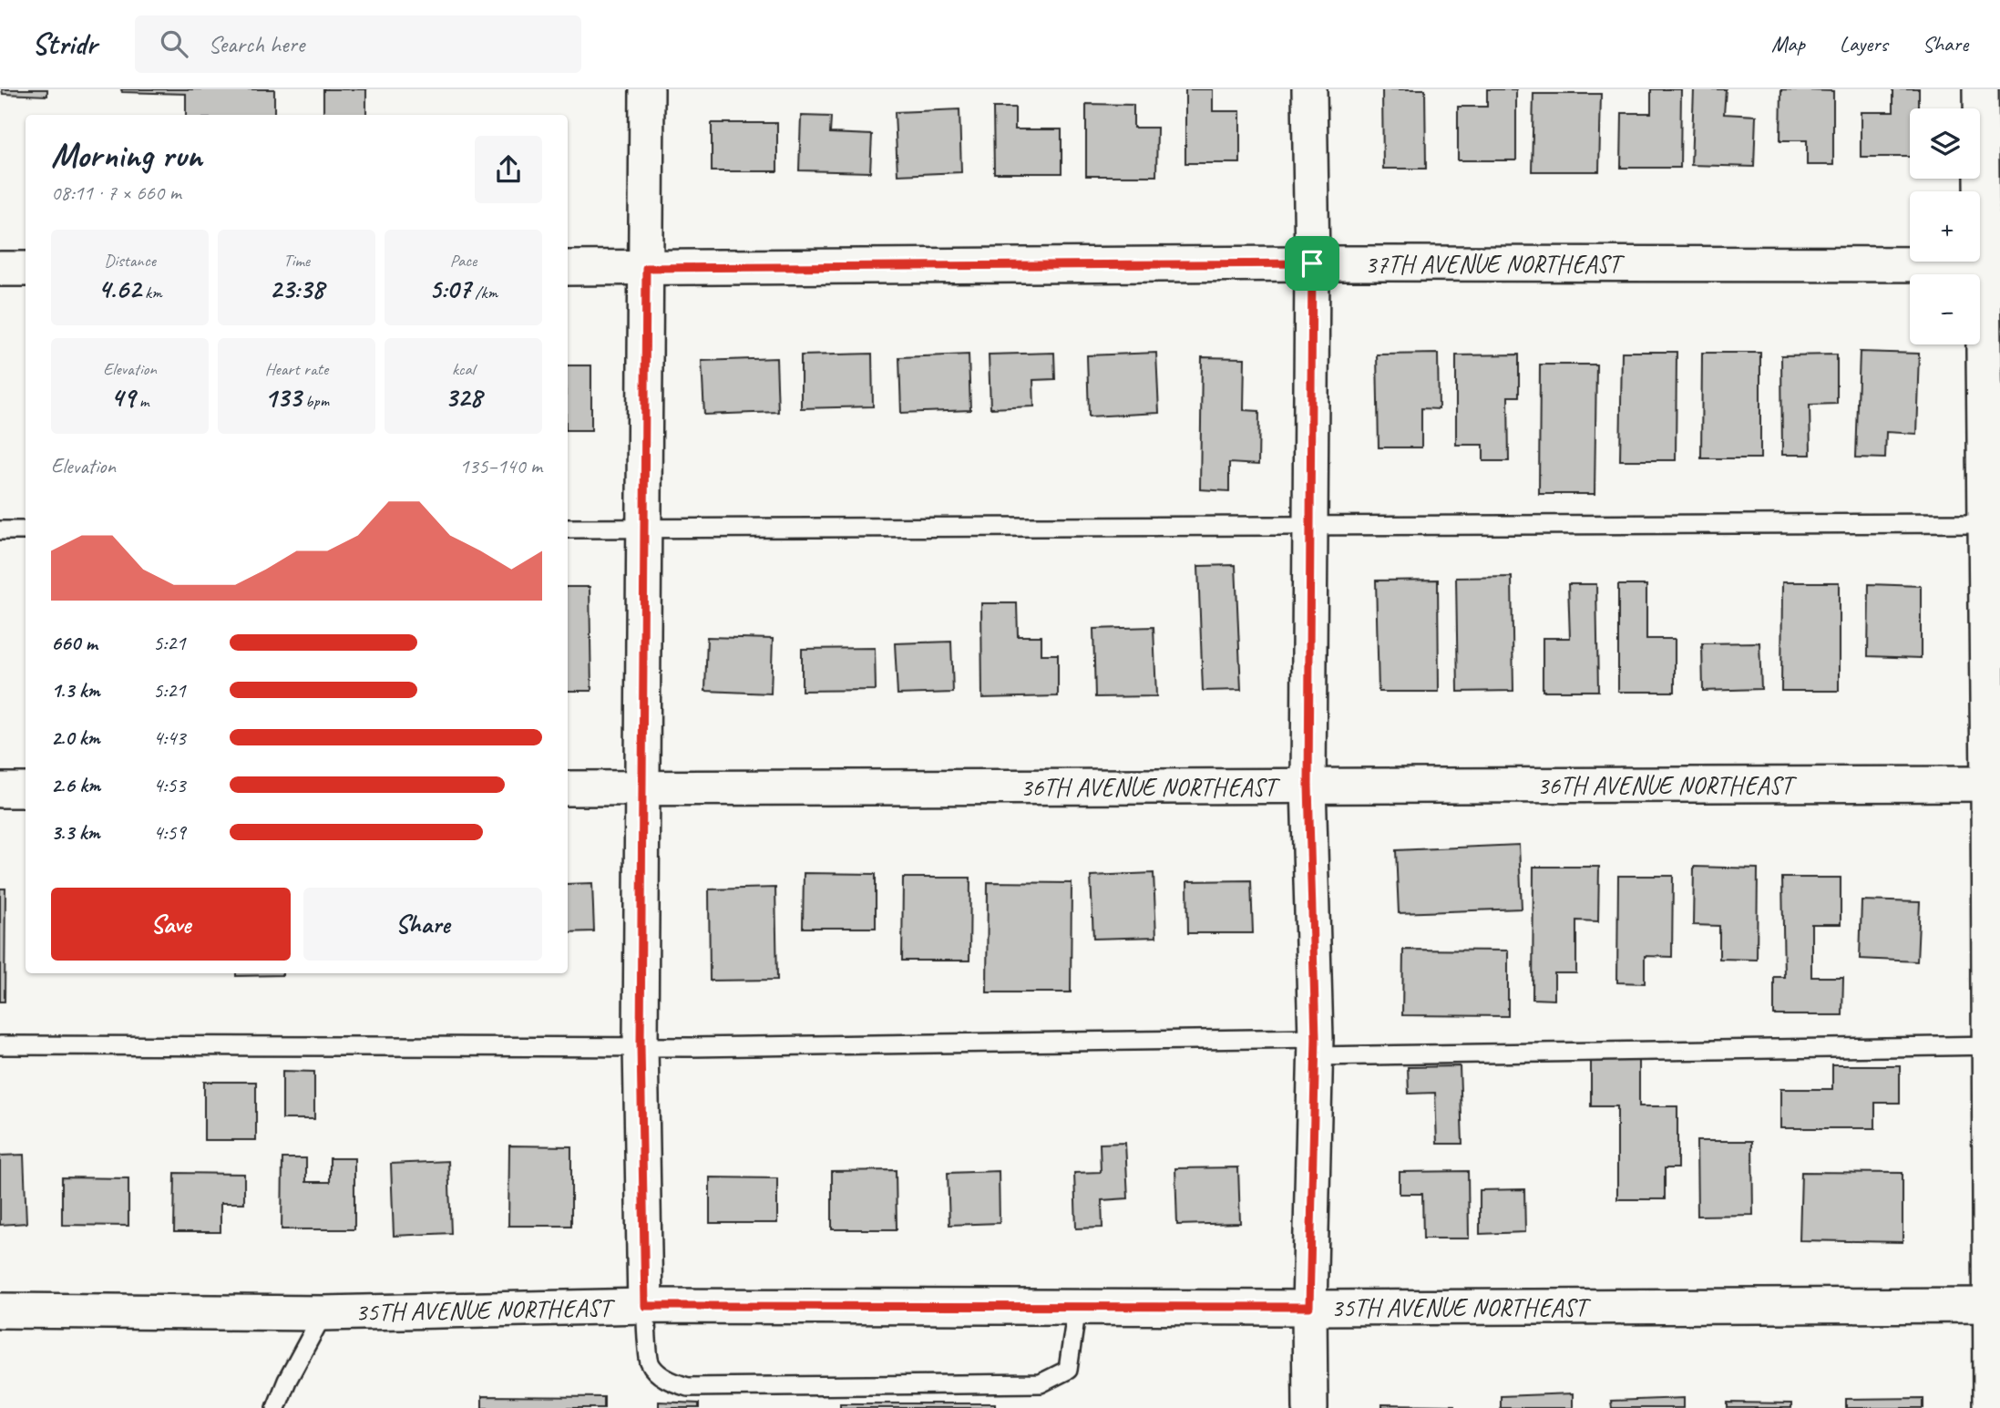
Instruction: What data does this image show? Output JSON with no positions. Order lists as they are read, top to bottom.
{
  "streets": {
    "street": ["37TH AVENUE NORTHEAST", "36TH AVENUE NORTHEAST", "35TH AVENUE NORTHEAST"]
  },
  "page": {
    "header": "Stridr",
    "search": "Search here",
    "nav": ["Map", "Layers", "Share"],
    "map_buttons": ["+", "−"],
    "heading": ["Morning run", "08:11 · 7 × 660 m"],
    "stats": [
      ["Distance", "4.62 km"],
      ["Time", "23:38"],
      ["Pace", "5:07 /km"],
      ["Elevation", "49 m"],
      ["Heart rate", "133 bpm"],
      ["kcal", "328"]
    ],
    "chart": ["Elevation", "135–140 m"],
    "list": [
      {
        "name": "660 m",
        "note": "5:21"
      },
      {
        "name": "1.3 km",
        "note": "5:21"
      },
      {
        "name": "2.0 km",
        "note": "4:43"
      },
      {
        "name": "2.6 km",
        "note": "4:53"
      },
      {
        "name": "3.3 km",
        "note": "4:59"
      }
    ],
    "buttons": ["Save", "Share"]
  }
}
